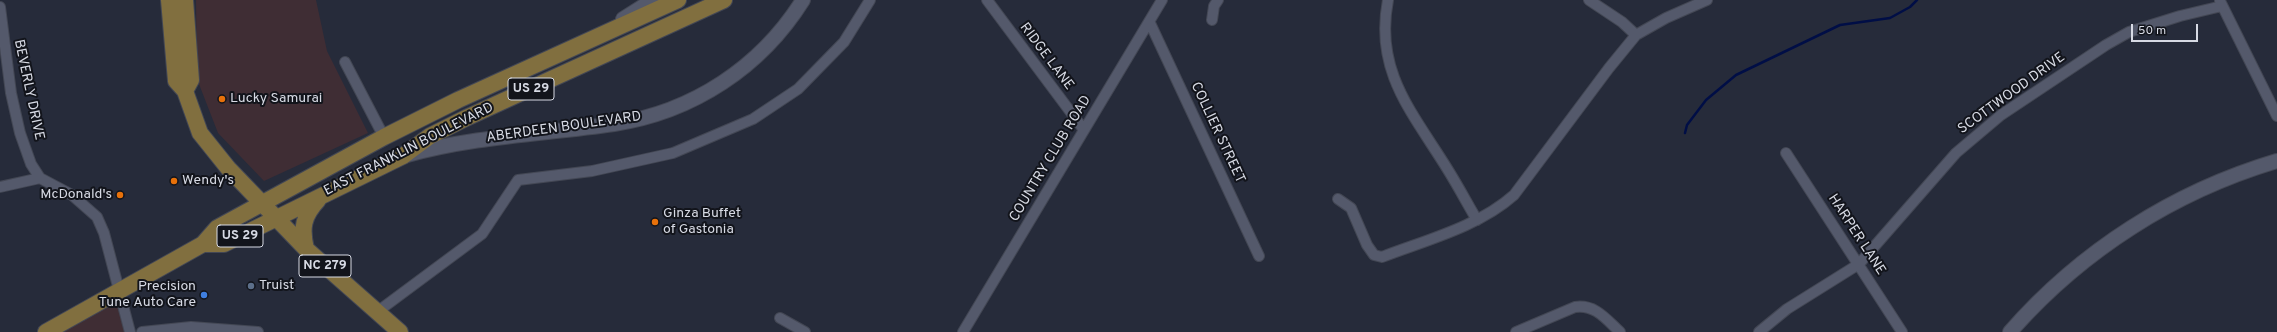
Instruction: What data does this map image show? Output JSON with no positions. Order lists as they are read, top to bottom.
{
  "streets": {
    "main road": [
      "US 29",
      "ABERDEEN BOULEVARD",
      "EAST FRANKLIN BOULEVARD",
      "NC 279"
    ],
    "street": [
      "RIDGE LANE",
      "BEVERLY DRIVE",
      "SCOTTWOOD DRIVE",
      "COLLIER STREET",
      "COUNTRY CLUB ROAD",
      "HARPER LANE"
    ]
  },
  "crossings": [
    ["RIDGE LANE", "COUNTRY CLUB ROAD"],
    ["SCOTTWOOD DRIVE", "HARPER LANE"],
    ["ABERDEEN BOULEVARD", "EAST FRANKLIN BOULEVARD"],
    ["COLLIER STREET", "COUNTRY CLUB ROAD"],
    ["EAST FRANKLIN BOULEVARD", "NC 279"]
  ],
  "places": [
    "Lucky Samurai",
    "Wendy's",
    "McDonald's",
    "Ginza Buffet of Gastonia",
    "Truist",
    "Precision Tune Auto Care"
  ],
  "scale_bar": "50 m"
}
